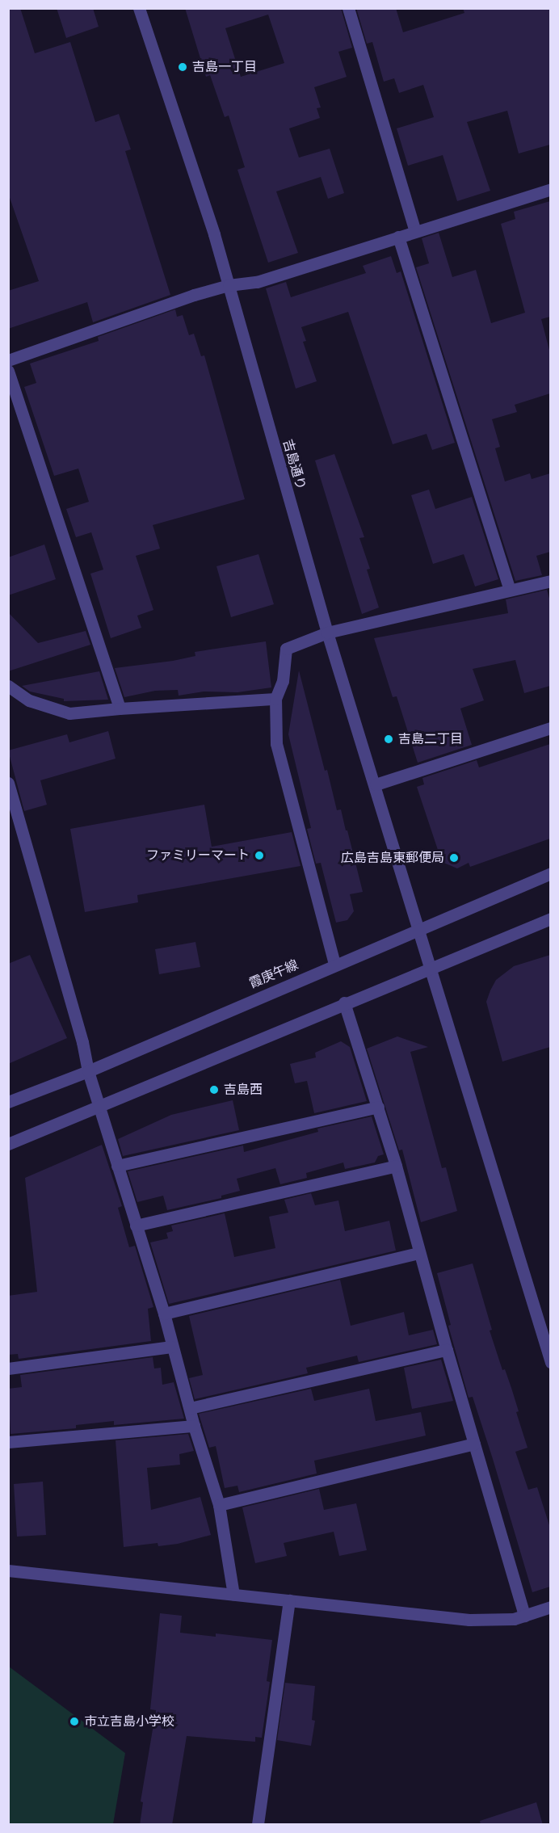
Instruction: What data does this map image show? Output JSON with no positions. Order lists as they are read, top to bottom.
{
  "streets": {
    "street": ["吉島通り", "霞庚午線"]
  },
  "crossings": [
    ["吉島通り", "霞庚午線"]
  ],
  "places": [
    "吉島一丁目",
    "吉島二丁目",
    "ファミリーマート",
    "広島吉島東郵便局",
    "吉島西",
    "市立吉島小学校"
  ]
}
